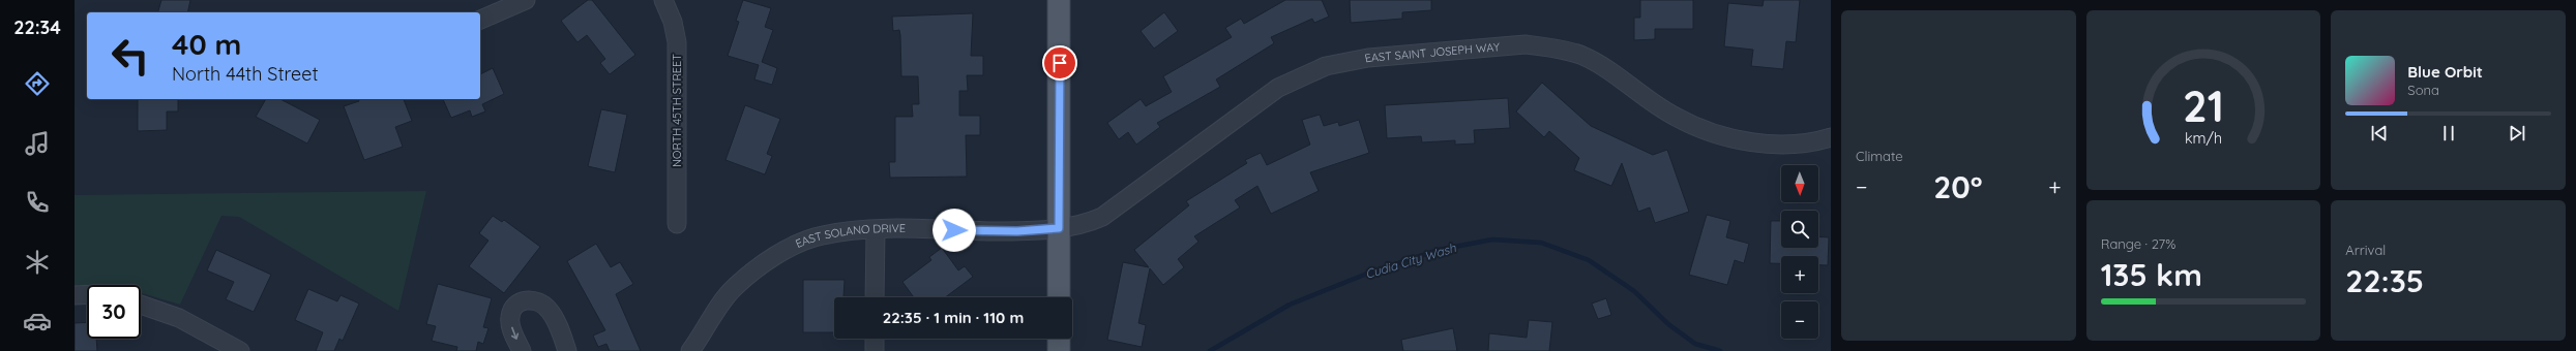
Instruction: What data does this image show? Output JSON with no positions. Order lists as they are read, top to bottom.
{
  "streets": {
    "street": ["EAST SAINT JOSEPH WAY", "NORTH 45TH STREET", "EAST SOLANO DRIVE"]
  },
  "crossings": [
    ["EAST SAINT JOSEPH WAY", "EAST SOLANO DRIVE"]
  ],
  "water": ["Cudia City Wash"],
  "north": "bottom",
  "page": {
    "tabs": "22:34",
    "tile": [
      "Climate",
      ["Range · 27%", "135 km"],
      ["Arrival", "22:35"]
    ],
    "turn": ["40 m", "North 44th Street"],
    "song": ["Blue Orbit", "Sona"],
    "map_buttons": ["+", "−"],
    "heat": ["−", "20°", "+"],
    "limit": "30",
    "trip": "22:35 · 1 min · 110 m",
    "gauge": ["21", "km/h"]
  }
}
